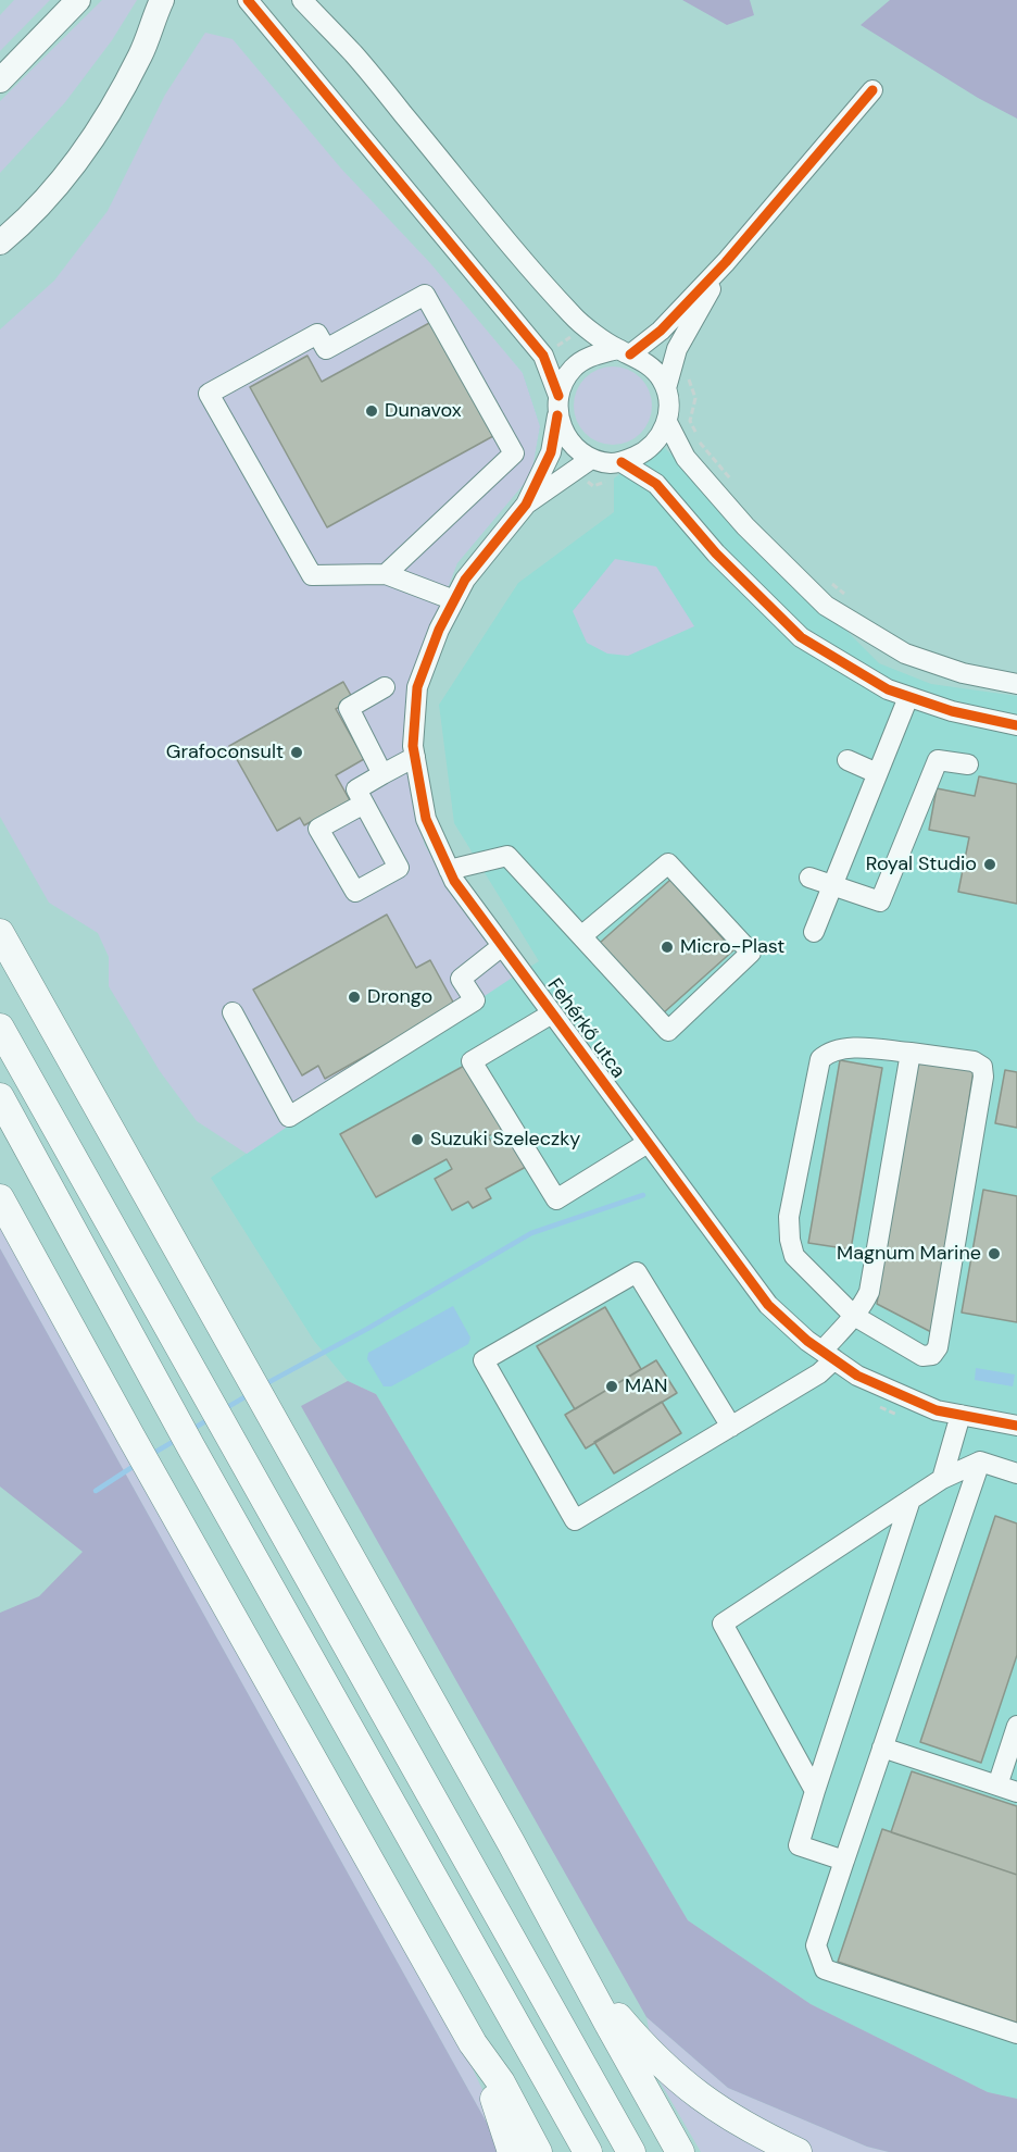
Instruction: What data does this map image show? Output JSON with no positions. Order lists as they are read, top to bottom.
{
  "streets": {
    "street": ["Fehérkő utca"]
  },
  "places": [
    "Dunavox",
    "Grafoconsult",
    "Royal Studio",
    "Micro-Plast",
    "Drongo",
    "Suzuki Szeleczky",
    "Magnum Marine",
    "MAN"
  ]
}
